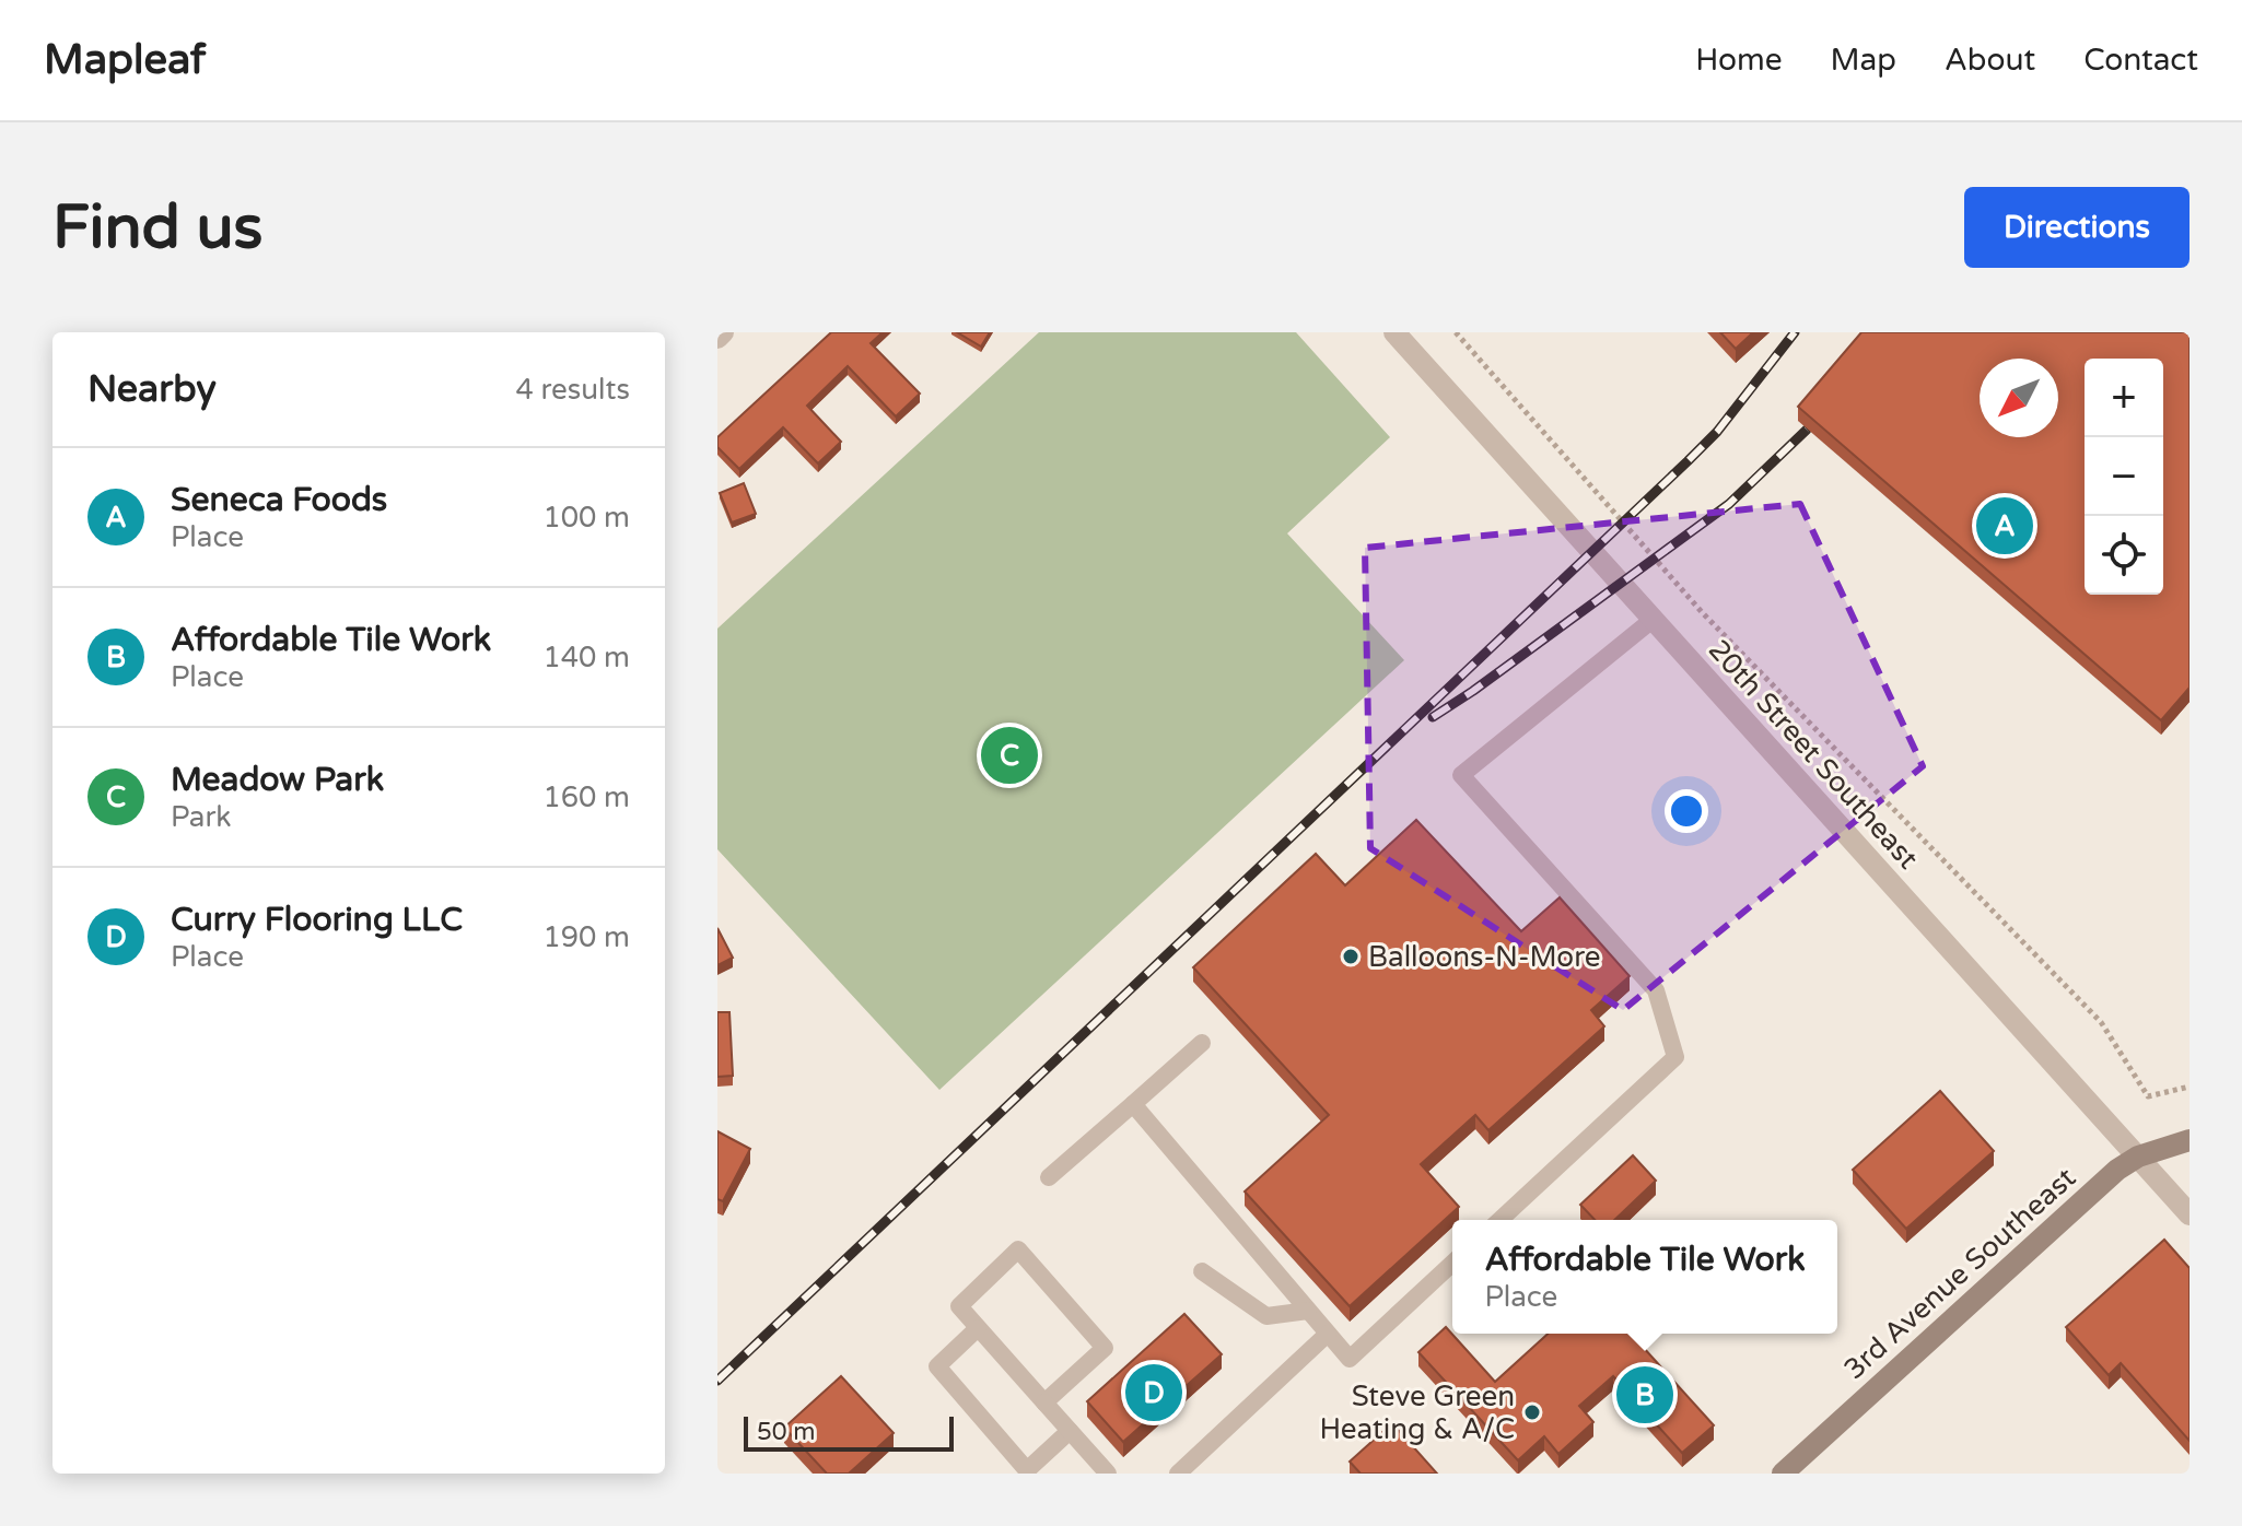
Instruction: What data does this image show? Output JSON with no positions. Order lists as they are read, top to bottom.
{
  "streets": {
    "main road": ["3rd Avenue Southeast"],
    "street": ["20th Street Southeast"]
  },
  "crossings": [
    ["20th Street Southeast", "3rd Avenue Southeast"]
  ],
  "places": ["Balloons-N-More", "Steve Green Heating & A/C"],
  "scale_bar": "50 m",
  "north": "bottom left",
  "page": {
    "header": "Mapleaf",
    "nav": [
      "Home",
      "Map",
      "About",
      "Contact"
    ],
    "buttons": "Directions",
    "title": "Find us",
    "heading": ["Nearby", "4 results"],
    "map_buttons": ["+", "−"],
    "list": [
      {
        "mark": "A",
        "name": "Seneca Foods",
        "note": "Place",
        "value": "100 m"
      },
      {
        "mark": "B",
        "name": "Affordable Tile Work",
        "note": "Place",
        "value": "140 m"
      },
      {
        "mark": "C",
        "name": "Meadow Park",
        "note": "Park",
        "value": "160 m"
      },
      {
        "mark": "D",
        "name": "Curry Flooring LLC",
        "note": "Place",
        "value": "190 m"
      }
    ],
    "pins": [
      "A",
      "C",
      "D",
      "B"
    ],
    "popup": ["Affordable Tile Work", "Place"],
    "scale": "50 m"
  }
}
